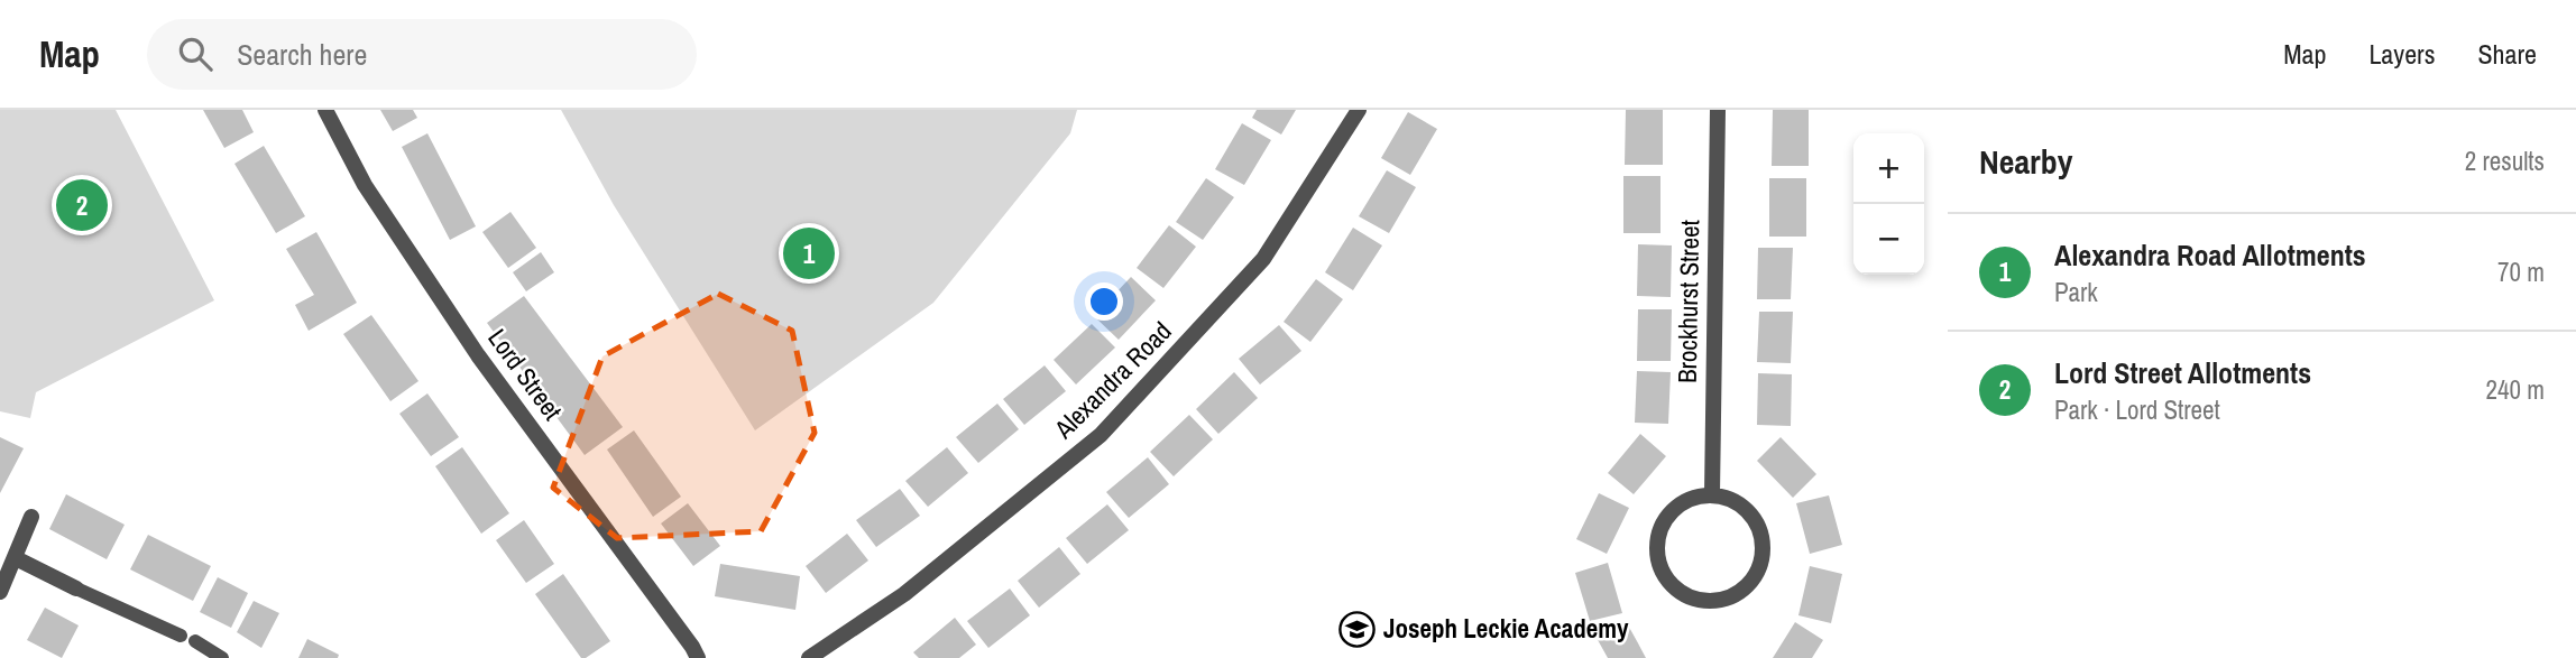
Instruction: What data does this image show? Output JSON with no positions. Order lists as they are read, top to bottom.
{
  "streets": {
    "street": ["Brockhurst Street", "Lord Street", "Alexandra Road"]
  },
  "places": {
    "school or university": ["Joseph Leckie Academy"]
  },
  "page": {
    "header": "Map",
    "search": "Search here",
    "nav": ["Map", "Layers", "Share"],
    "heading": ["Nearby", "2 results"],
    "map_buttons": ["+", "−"],
    "pins": ["2", "1"],
    "list": [
      {
        "mark": "1",
        "name": "Alexandra Road Allotments",
        "note": "Park",
        "value": "70 m"
      },
      {
        "mark": "2",
        "name": "Lord Street Allotments",
        "note": "Park · Lord Street",
        "value": "240 m"
      }
    ]
  }
}
